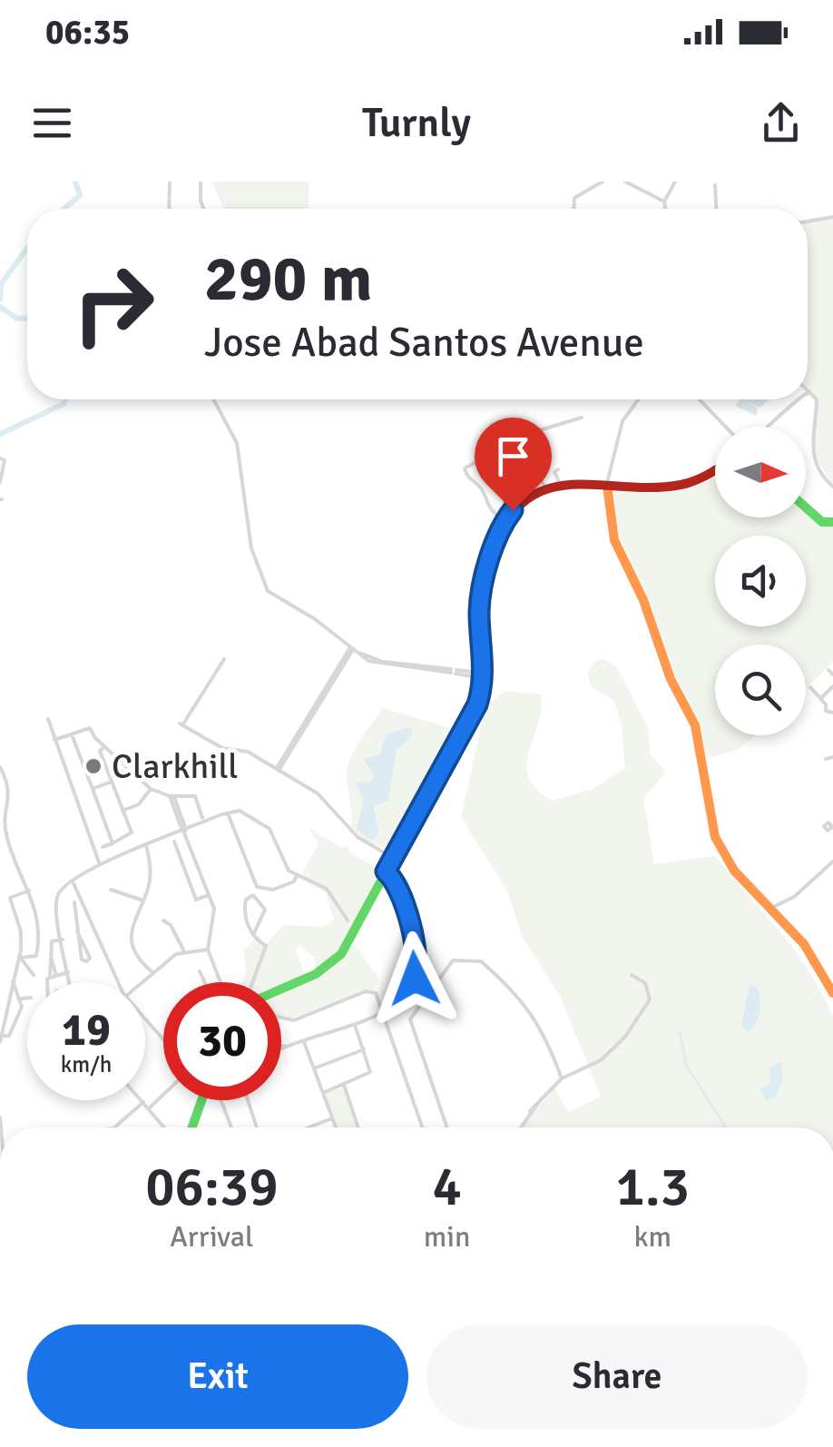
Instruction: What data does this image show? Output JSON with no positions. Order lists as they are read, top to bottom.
{
  "places": ["Clarkhill"],
  "north": "right",
  "page": {
    "status": "06:35",
    "header": "Turnly",
    "turn": ["290 m", "Jose Abad Santos Avenue"],
    "speed": "19 km/h",
    "limit": "30",
    "eta": [
      "06:39",
      "Arrival",
      "4",
      "min",
      "1.3",
      "km"
    ],
    "buttons": ["Exit", "Share"]
  }
}
